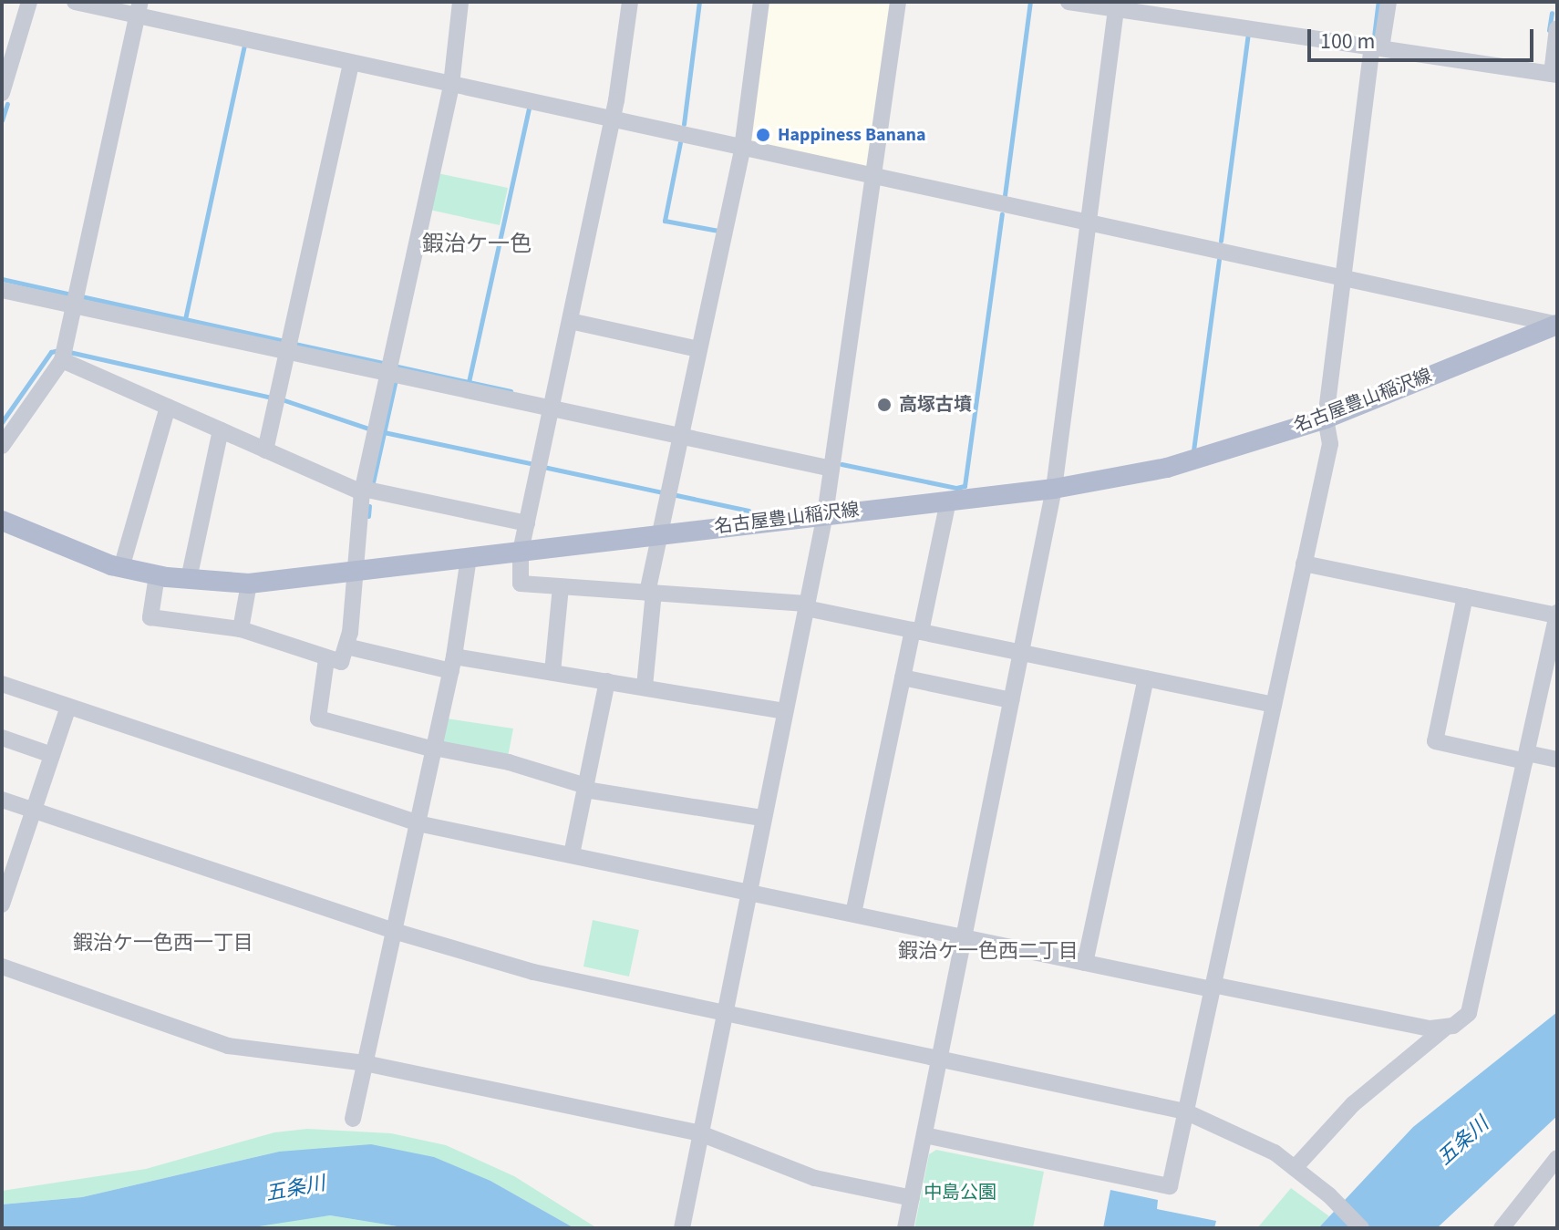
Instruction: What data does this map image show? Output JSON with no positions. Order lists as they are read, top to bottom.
{
  "streets": {
    "main road": ["名古屋豊山稲沢線"]
  },
  "districts": ["鍜治ケ一色", "鍜治ケ一色西一丁目", "鍜治ケ一色西二丁目"],
  "water": ["五条川"],
  "parks": ["中島公園"],
  "places": ["Happiness Banana", "高塚古墳"],
  "scale_bar": "100 m"
}
